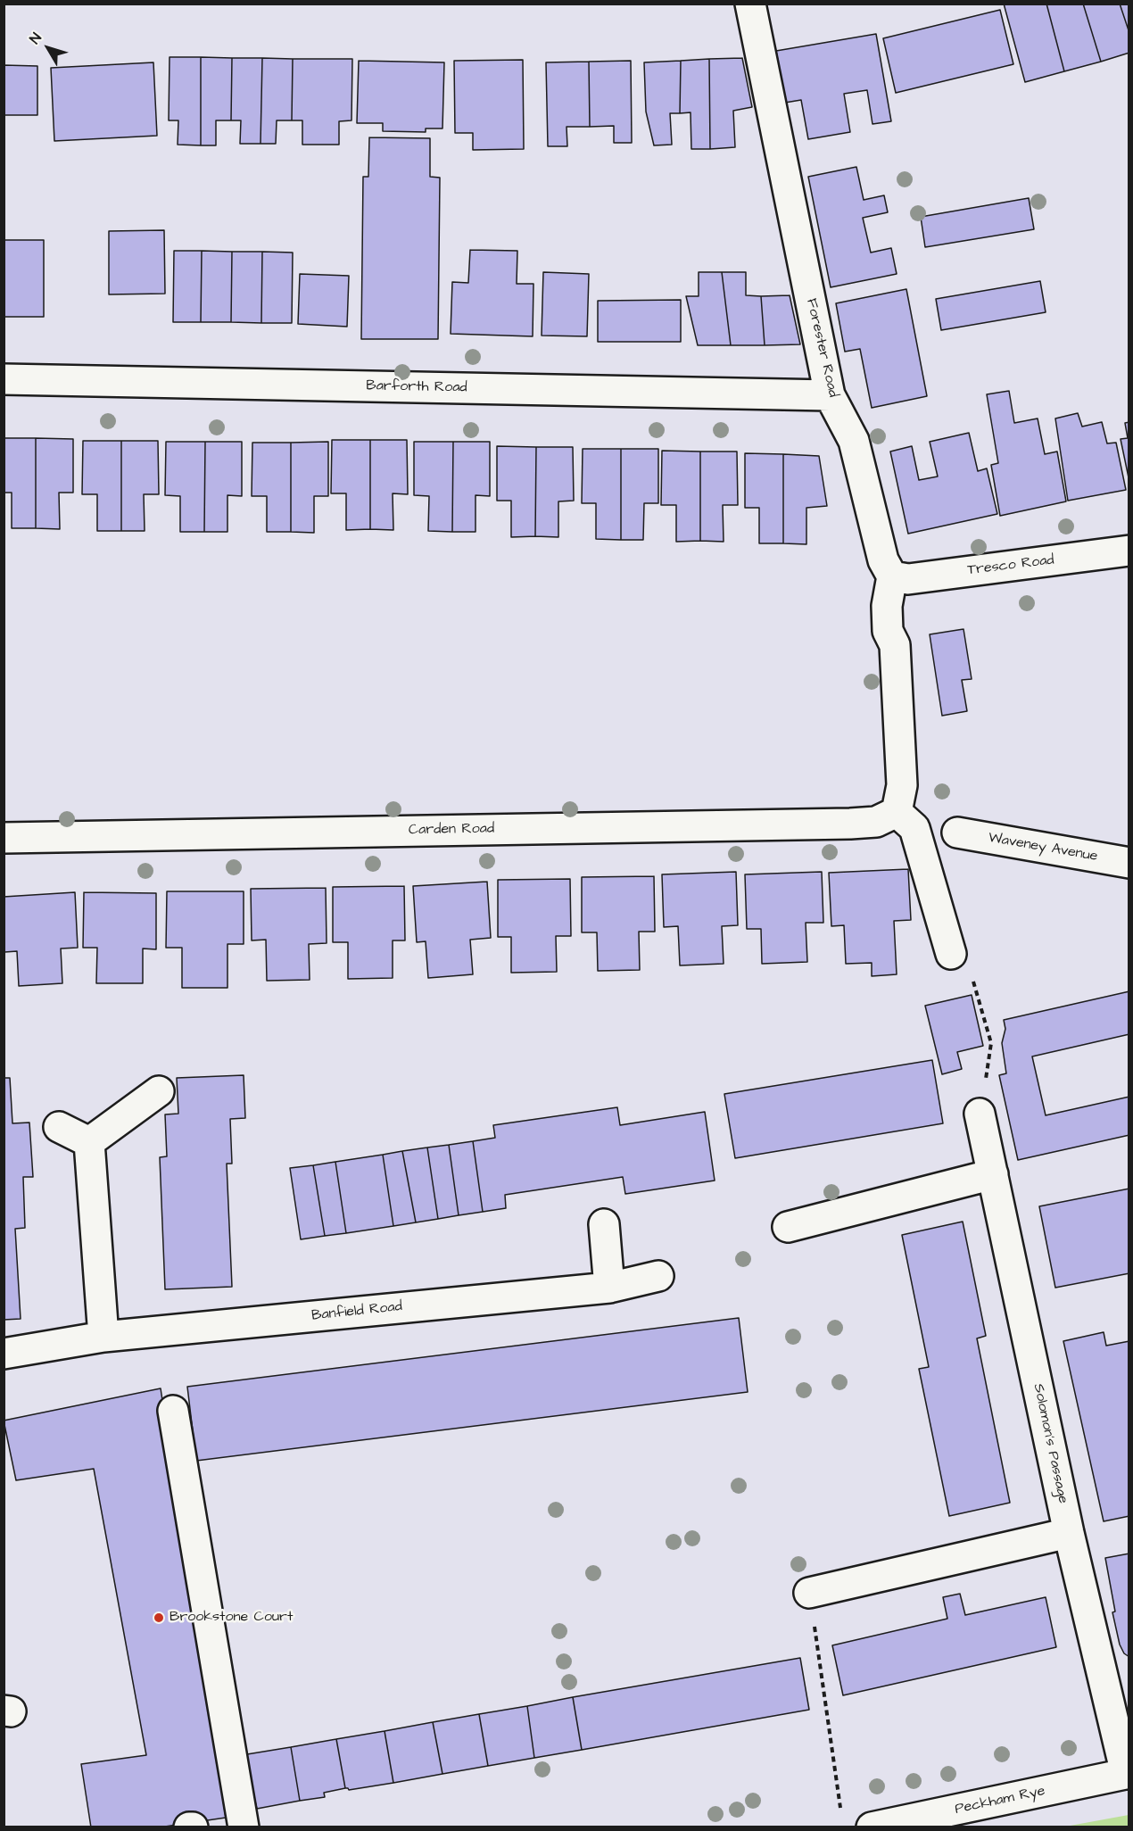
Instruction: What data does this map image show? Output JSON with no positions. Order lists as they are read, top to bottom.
{
  "streets": {
    "street": [
      "Forester Road",
      "Barforth Road",
      "Tresco Road",
      "Carden Road",
      "Waveney Avenue",
      "Banfield Road",
      "Solomon's Passage",
      "Peckham Rye"
    ]
  },
  "crossings": [
    ["Forester Road", "Barforth Road"],
    ["Forester Road", "Tresco Road"],
    ["Solomon's Passage", "Peckham Rye"]
  ],
  "places": ["Brookstone Court"],
  "north": "top left"
}
